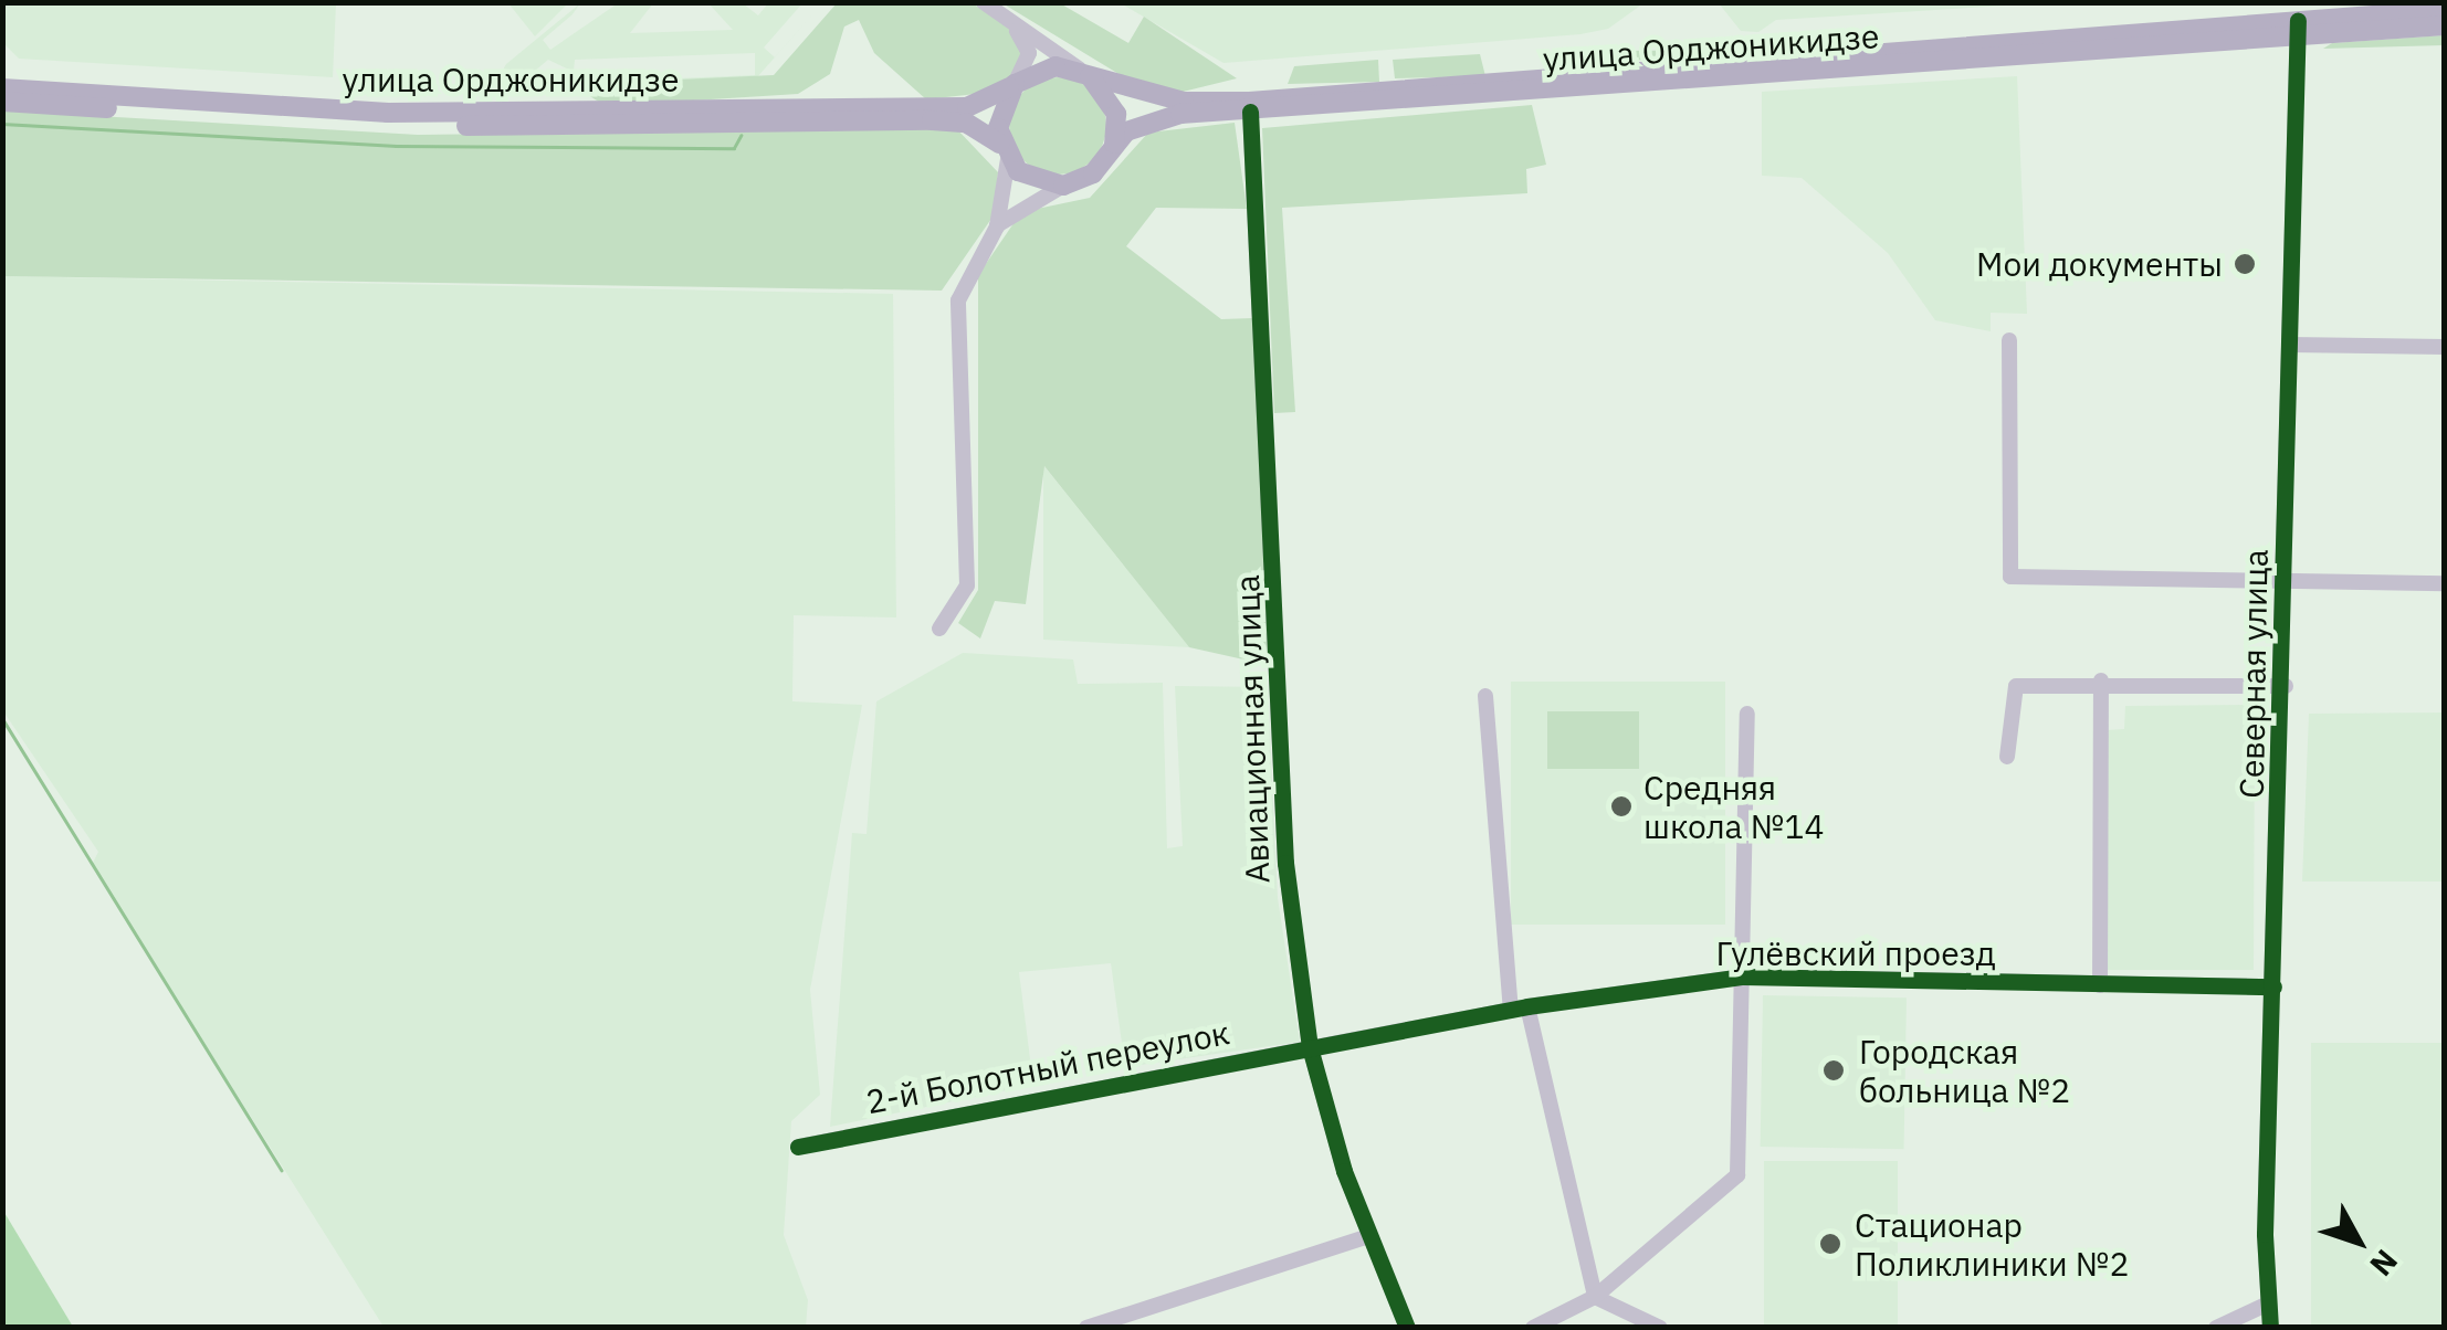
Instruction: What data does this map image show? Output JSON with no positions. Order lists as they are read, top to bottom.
{
  "streets": {
    "main road": ["улица Орджоникидзе"],
    "street": [
      "Северная улица",
      "Авиационная улица",
      "Гулёвский проезд",
      "2-й Болотный переулок"
    ]
  },
  "crossings": [
    ["улица Орджоникидзе", "Северная улица"],
    ["улица Орджоникидзе", "Авиационная улица"],
    ["Северная улица", "Гулёвский проезд"],
    ["Авиационная улица", "Гулёвский проезд"],
    ["Авиационная улица", "2-й Болотный переулок"],
    ["Гулёвский проезд", "2-й Болотный переулок"]
  ],
  "places": [
    "Мои документы",
    "Средняя школа №14",
    "Городская больница №2",
    "Стационар Поликлиники №2"
  ],
  "north": "bottom right"
}
